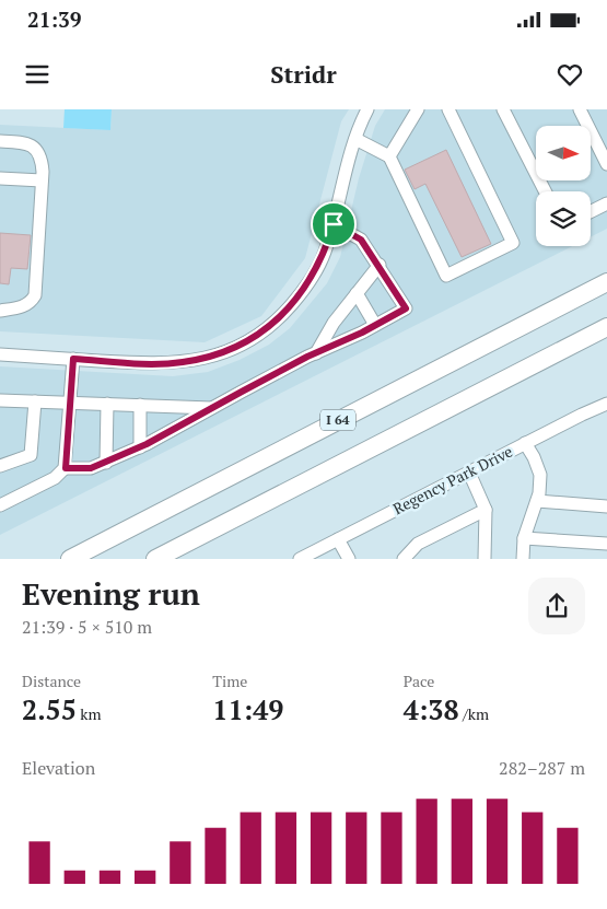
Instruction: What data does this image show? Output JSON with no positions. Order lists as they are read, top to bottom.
{
  "streets": {
    "highway": ["I 64"],
    "street": ["Regency Park Drive"]
  },
  "north": "right",
  "page": {
    "status": "21:39",
    "header": "Stridr",
    "heading": ["Evening run", "21:39 · 5 × 510 m"],
    "stats": [
      ["Distance", "2.55 km"],
      ["Time", "11:49"],
      ["Pace", "4:38 /km"]
    ],
    "chart": ["Elevation", "282–287 m"]
  }
}
